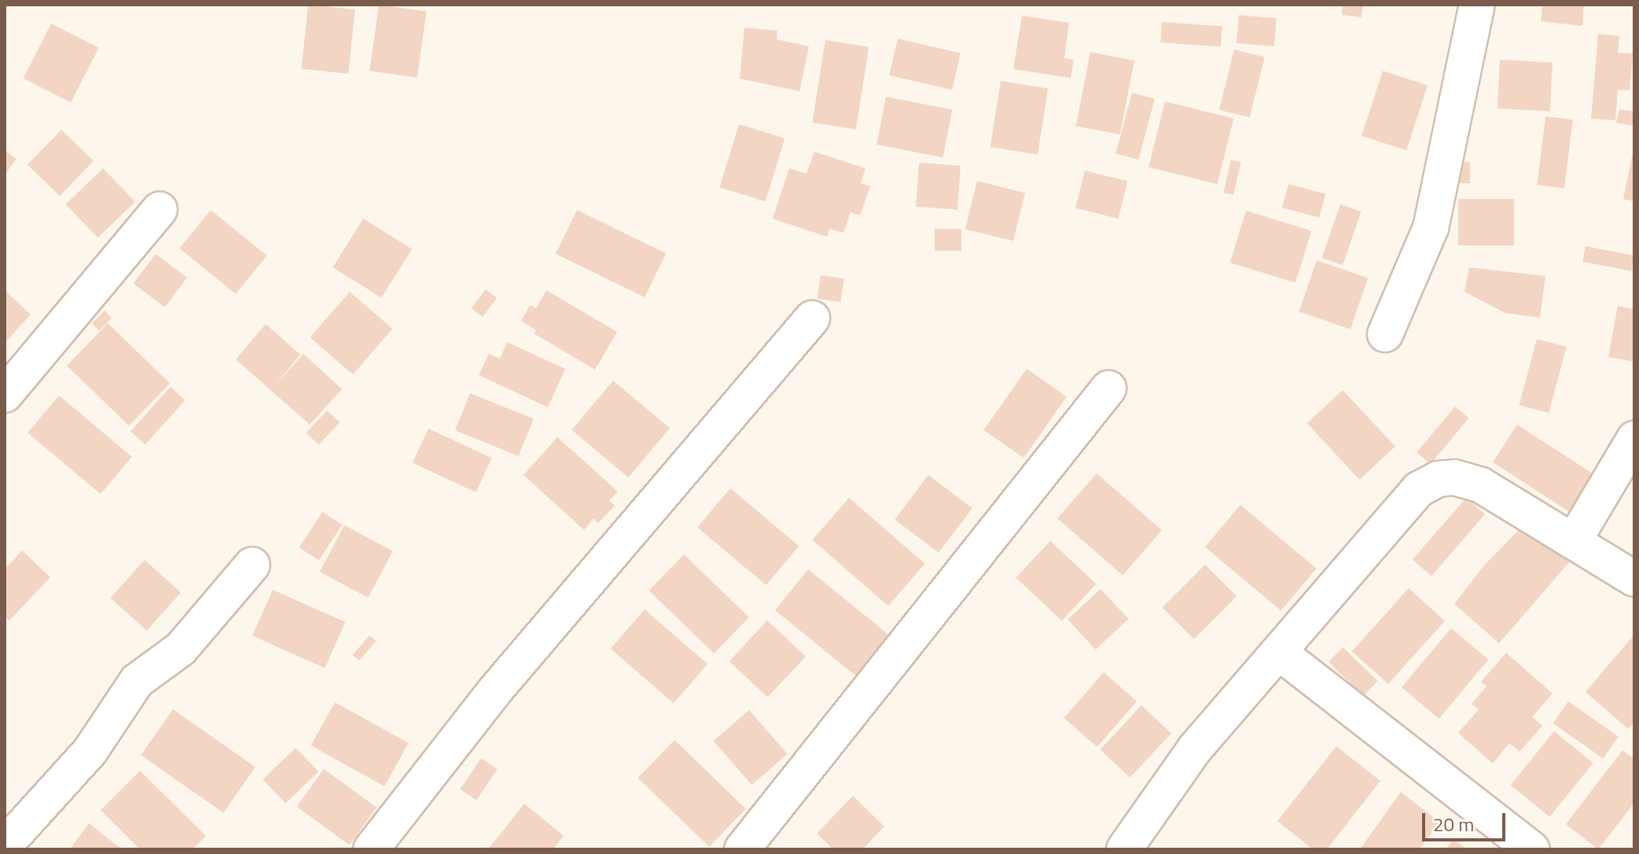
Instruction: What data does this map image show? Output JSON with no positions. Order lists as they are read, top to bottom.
{
  "scale_bar": "20 m"
}
